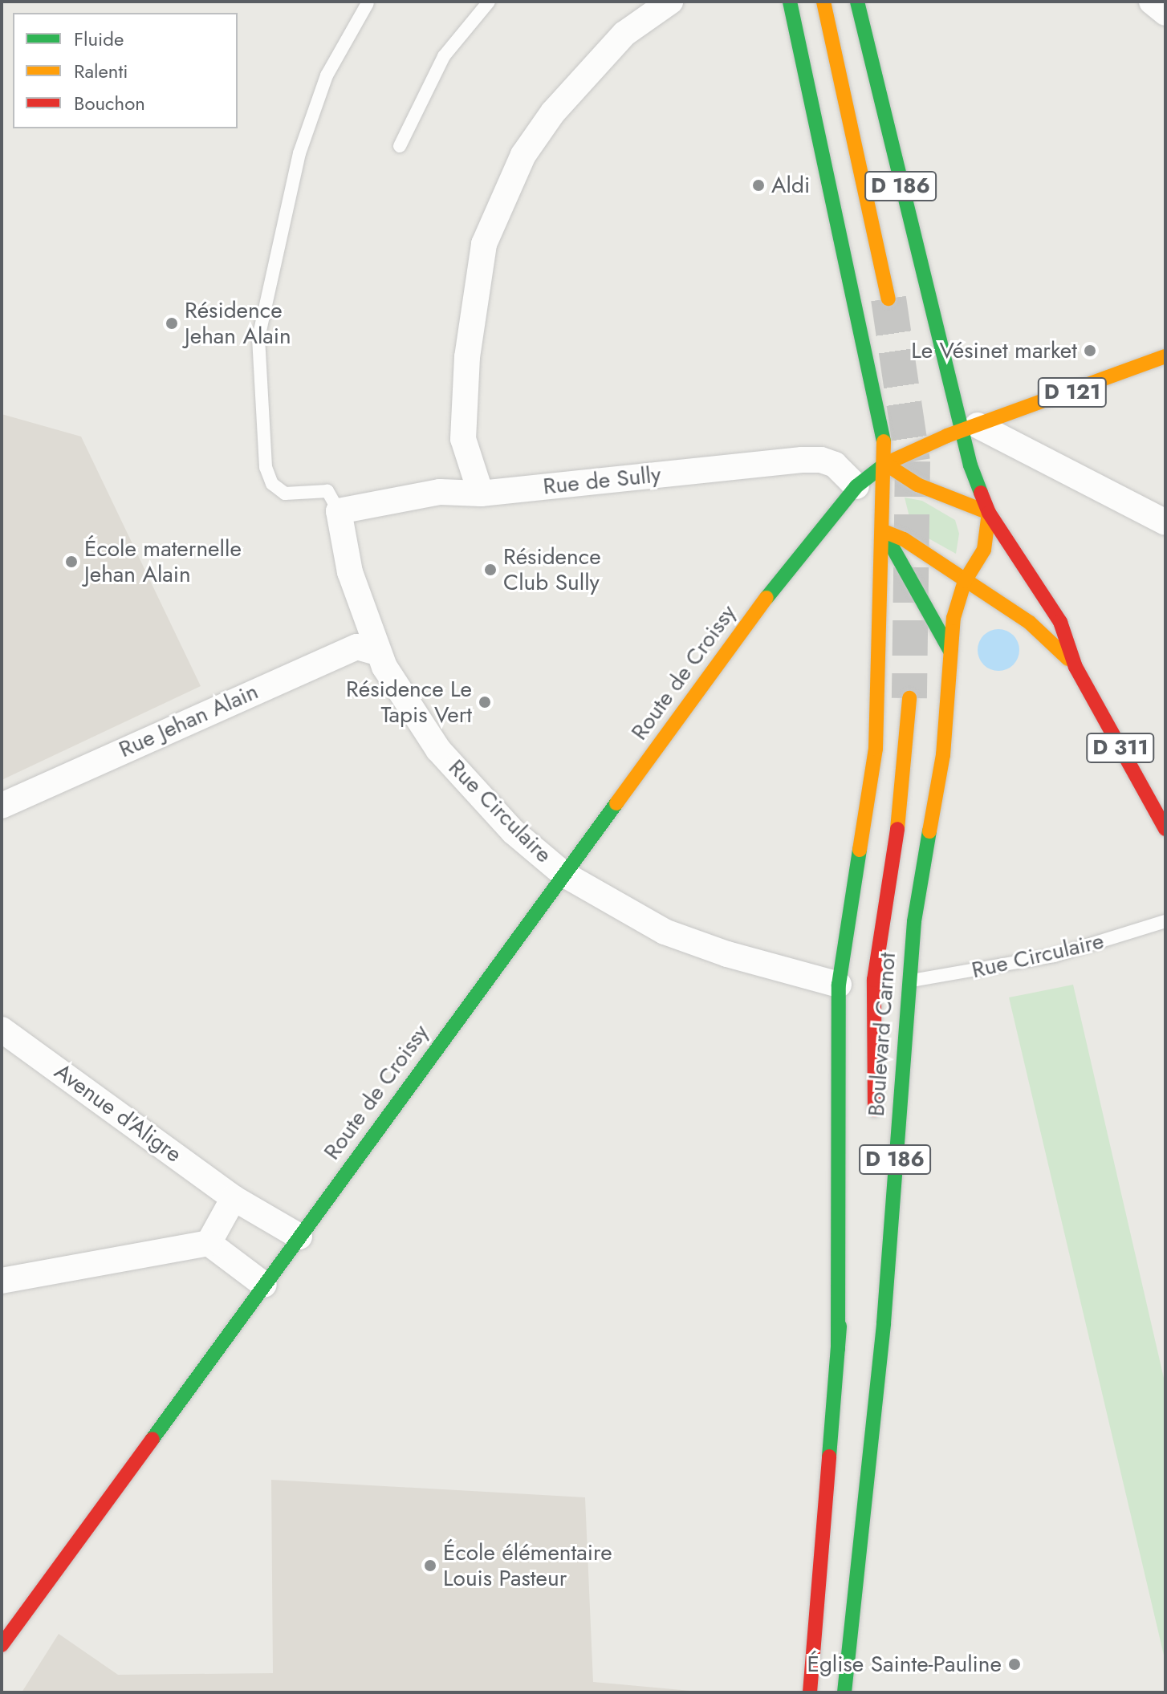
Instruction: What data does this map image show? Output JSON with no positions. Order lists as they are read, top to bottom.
{
  "streets": {
    "main road": [
      "D 186",
      "D 121",
      "Route de Croissy",
      "D 311",
      "Boulevard Carnot"
    ],
    "street": [
      "Rue de Sully",
      "Rue Jehan Alain",
      "Rue Circulaire",
      "Avenue d'Aligre"
    ]
  },
  "crossings": [
    ["D 186", "D 121"],
    ["D 186", "Route de Croissy"],
    ["D 186", "Boulevard Carnot"],
    ["D 121", "Route de Croissy"],
    ["Rue de Sully", "Route de Croissy"],
    ["Rue de Sully", "Rue Circulaire"],
    ["Route de Croissy", "Rue Circulaire"],
    ["Route de Croissy", "Avenue d'Aligre"],
    ["Rue Jehan Alain", "Rue Circulaire"],
    ["Rue Circulaire", "Boulevard Carnot"]
  ],
  "places": [
    "Aldi",
    "Résidence Jehan Alain",
    "Le Vésinet market",
    "École maternelle Jehan Alain",
    "Résidence Club Sully",
    "Résidence Le Tapis Vert",
    "École élémentaire Louis Pasteur",
    "Église Sainte-Pauline"
  ],
  "legend": ["Fluide", "Ralenti", "Bouchon"]
}
